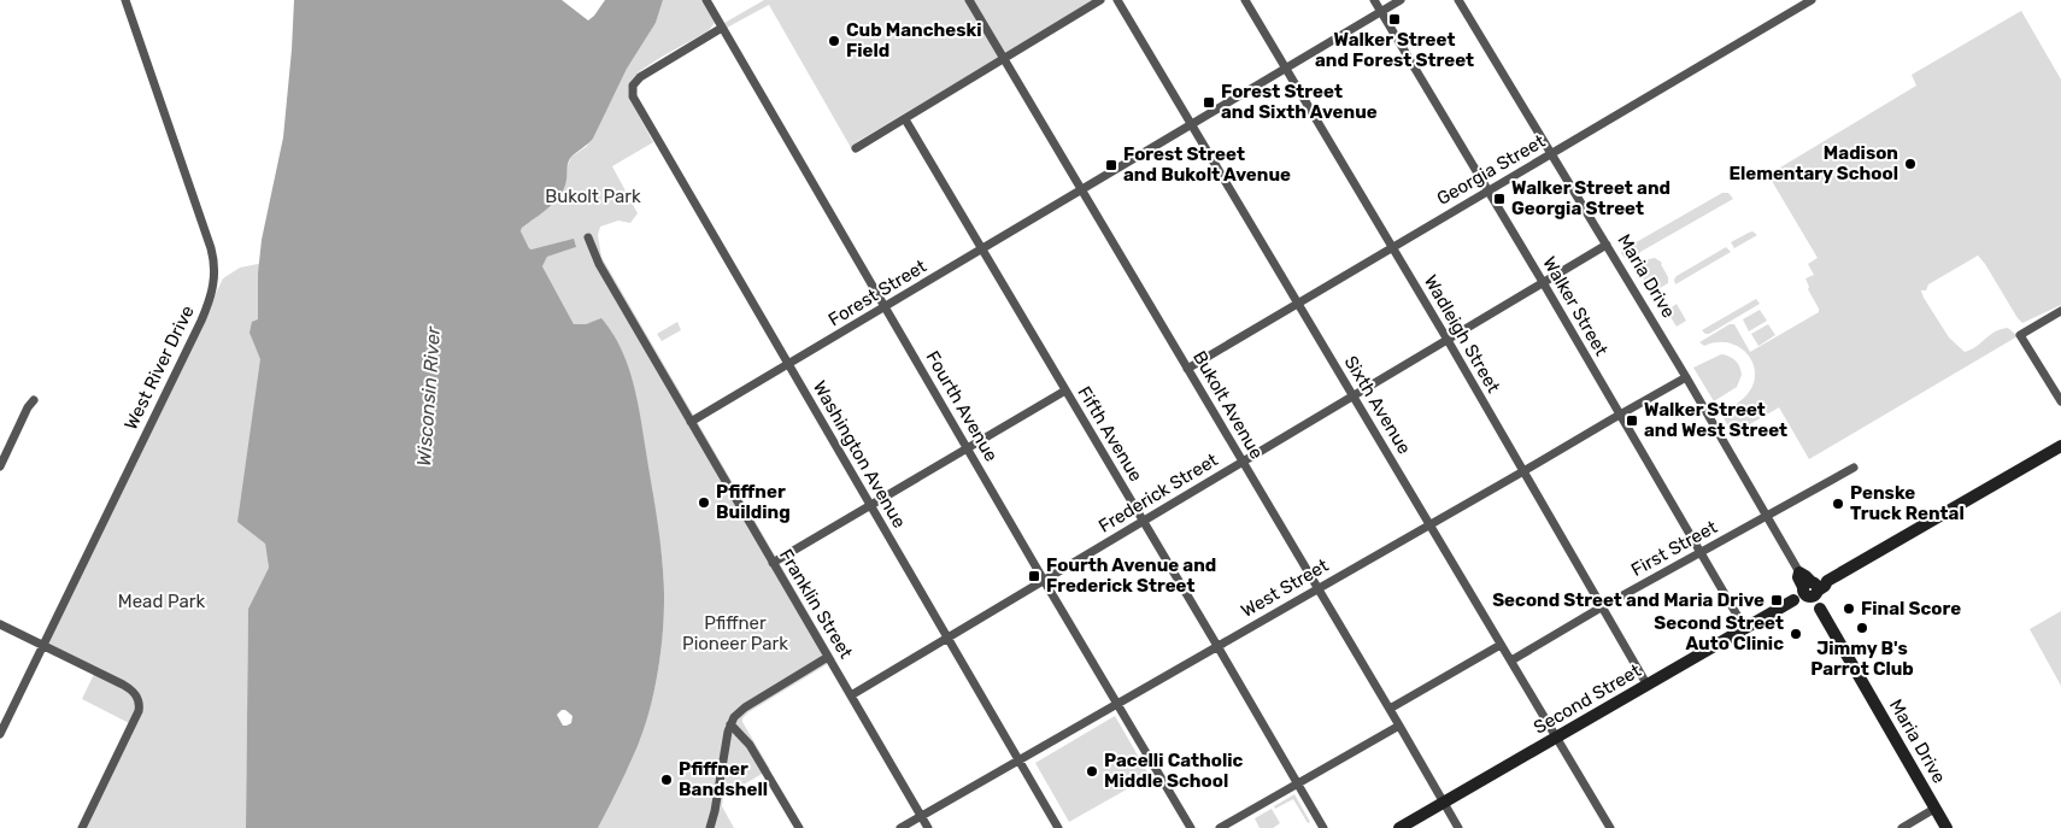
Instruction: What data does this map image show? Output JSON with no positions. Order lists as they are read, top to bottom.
{
  "streets": {
    "street": [
      "Georgia Street",
      "Maria Drive",
      "Forest Street",
      "Walker Street",
      "Wadleigh Street",
      "West River Drive",
      "Bukolt Avenue",
      "Sixth Avenue",
      "Fourth Avenue",
      "Fifth Avenue",
      "Washington Avenue",
      "Frederick Street",
      "First Street",
      "West Street",
      "Franklin Street",
      "Second Street"
    ]
  },
  "crossings": [
    ["Georgia Street", "Maria Drive"],
    ["Georgia Street", "Walker Street"],
    ["Georgia Street", "Wadleigh Street"],
    ["Georgia Street", "Bukolt Avenue"],
    ["Georgia Street", "Sixth Avenue"],
    ["Maria Drive", "Frederick Street"],
    ["Maria Drive", "First Street"],
    ["Maria Drive", "West Street"],
    ["Maria Drive", "Second Street"],
    ["Forest Street", "Bukolt Avenue"],
    ["Forest Street", "Sixth Avenue"],
    ["Forest Street", "Fourth Avenue"],
    ["Forest Street", "Fifth Avenue"],
    ["Forest Street", "Washington Avenue"],
    ["Forest Street", "Franklin Street"],
    ["Walker Street", "Frederick Street"],
    ["Walker Street", "First Street"],
    ["Walker Street", "West Street"],
    ["Walker Street", "Second Street"],
    ["Wadleigh Street", "Frederick Street"],
    ["Wadleigh Street", "First Street"],
    ["Wadleigh Street", "West Street"],
    ["Wadleigh Street", "Second Street"],
    ["Bukolt Avenue", "Frederick Street"],
    ["Bukolt Avenue", "West Street"],
    ["Bukolt Avenue", "Second Street"],
    ["Sixth Avenue", "Frederick Street"],
    ["Sixth Avenue", "First Street"],
    ["Sixth Avenue", "West Street"],
    ["Sixth Avenue", "Second Street"],
    ["Fourth Avenue", "Washington Avenue"],
    ["Fourth Avenue", "Frederick Street"],
    ["Fourth Avenue", "West Street"],
    ["Fifth Avenue", "Frederick Street"],
    ["Fifth Avenue", "West Street"],
    ["Washington Avenue", "Frederick Street"],
    ["Washington Avenue", "West Street"],
    ["Frederick Street", "Franklin Street"],
    ["West Street", "Franklin Street"]
  ],
  "water": ["Wisconsin River"],
  "parks": ["Bukolt Park", "Mead Park", "Pfiffner Pioneer Park"],
  "places": {
    "transit": [
      "Walker Street and Forest Street",
      "Forest Street and Sixth Avenue",
      "Forest Street and Bukolt Avenue",
      "Walker Street and Georgia Street",
      "Walker Street and West Street",
      "Fourth Avenue and Frederick Street",
      "Second Street and Maria Drive"
    ],
    "other": [
      "Cub Mancheski Field",
      "Madison Elementary School",
      "Pfiffner Building",
      "Penske Truck Rental",
      "Final Score",
      "Jimmy B's Parrot Club",
      "Second Street Auto Clinic",
      "Pacelli Catholic Middle School",
      "Pfiffner Bandshell"
    ]
  }
}
